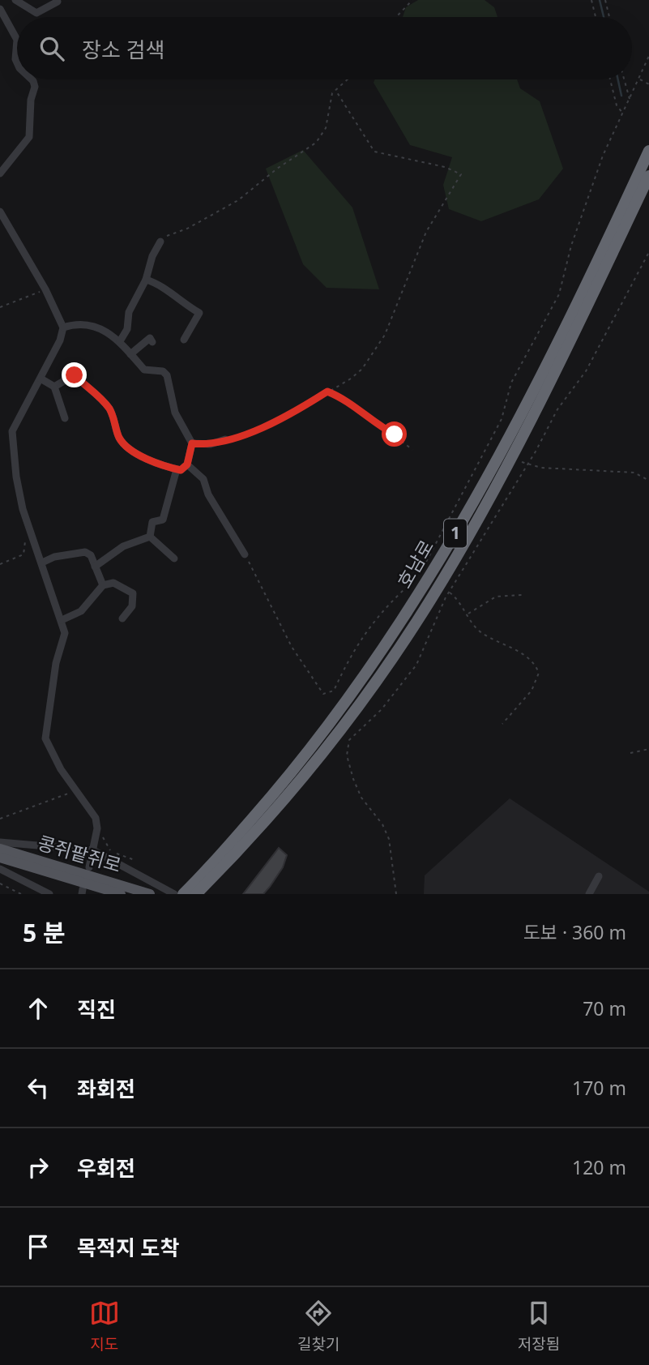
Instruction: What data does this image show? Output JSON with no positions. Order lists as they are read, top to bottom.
{
  "streets": {
    "highway": ["1", "호남로"],
    "main road": ["콩쥐팥쥐로"]
  },
  "page": {
    "search": "장소 검색",
    "heading": ["5 분", "도보 · 360 m"],
    "list": [
      ["직진", "70 m"],
      ["좌회전", "170 m"],
      ["우회전", "120 m"],
      "목적지 도착"
    ],
    "nav": ["지도", "길찾기", "저장됨"]
  }
}
